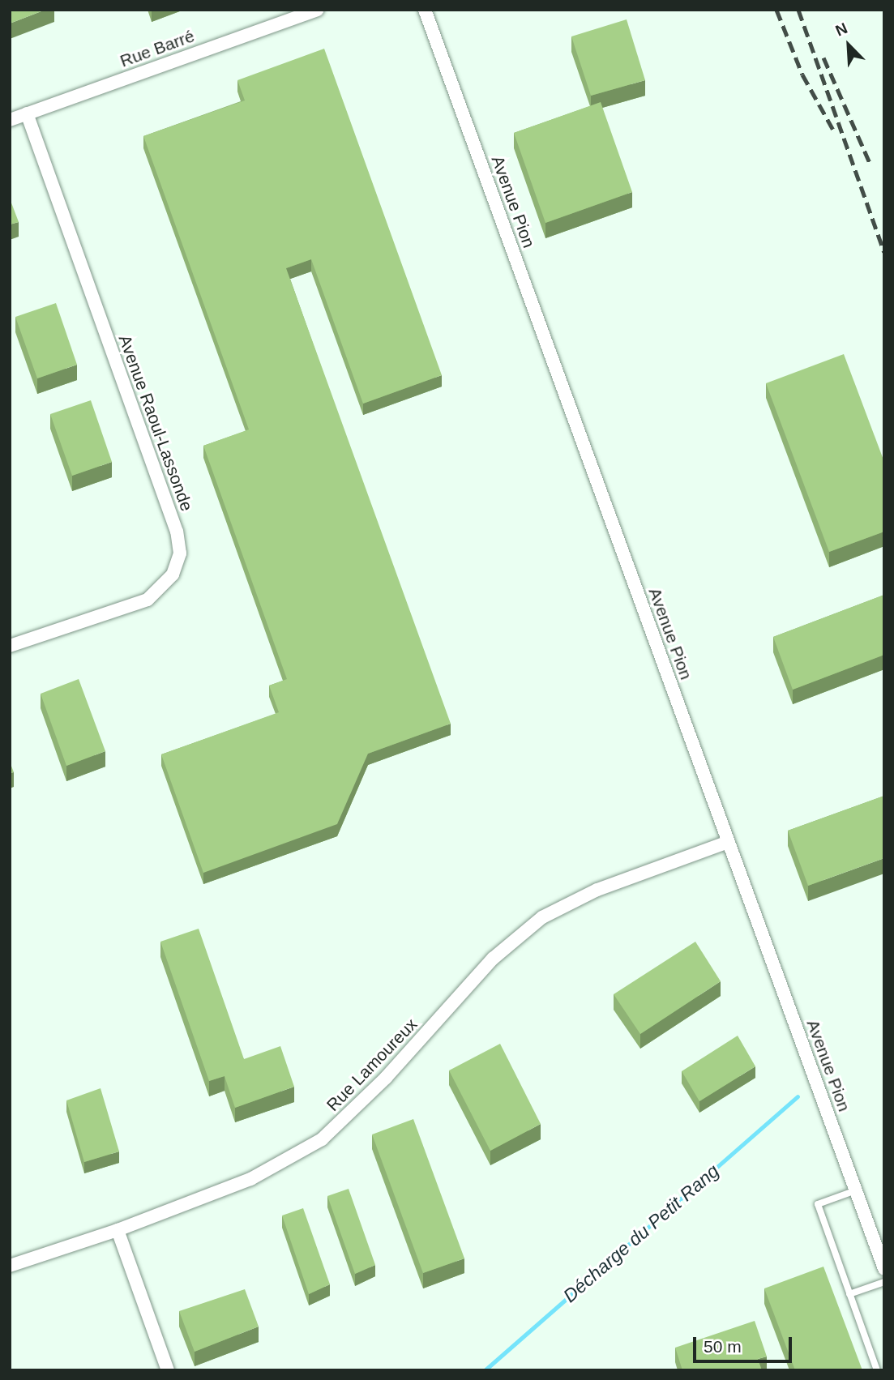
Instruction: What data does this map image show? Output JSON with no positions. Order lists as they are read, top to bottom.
{
  "streets": {
    "street": [
      "Rue Barré",
      "Avenue Pion",
      "Avenue Raoul-Lassonde",
      "Rue Lamoureux"
    ]
  },
  "crossings": [
    ["Rue Barré", "Avenue Raoul-Lassonde"],
    ["Avenue Pion", "Rue Lamoureux"]
  ],
  "water": ["Décharge du Petit Rang"],
  "scale_bar": "50 m",
  "north": "top left"
}
